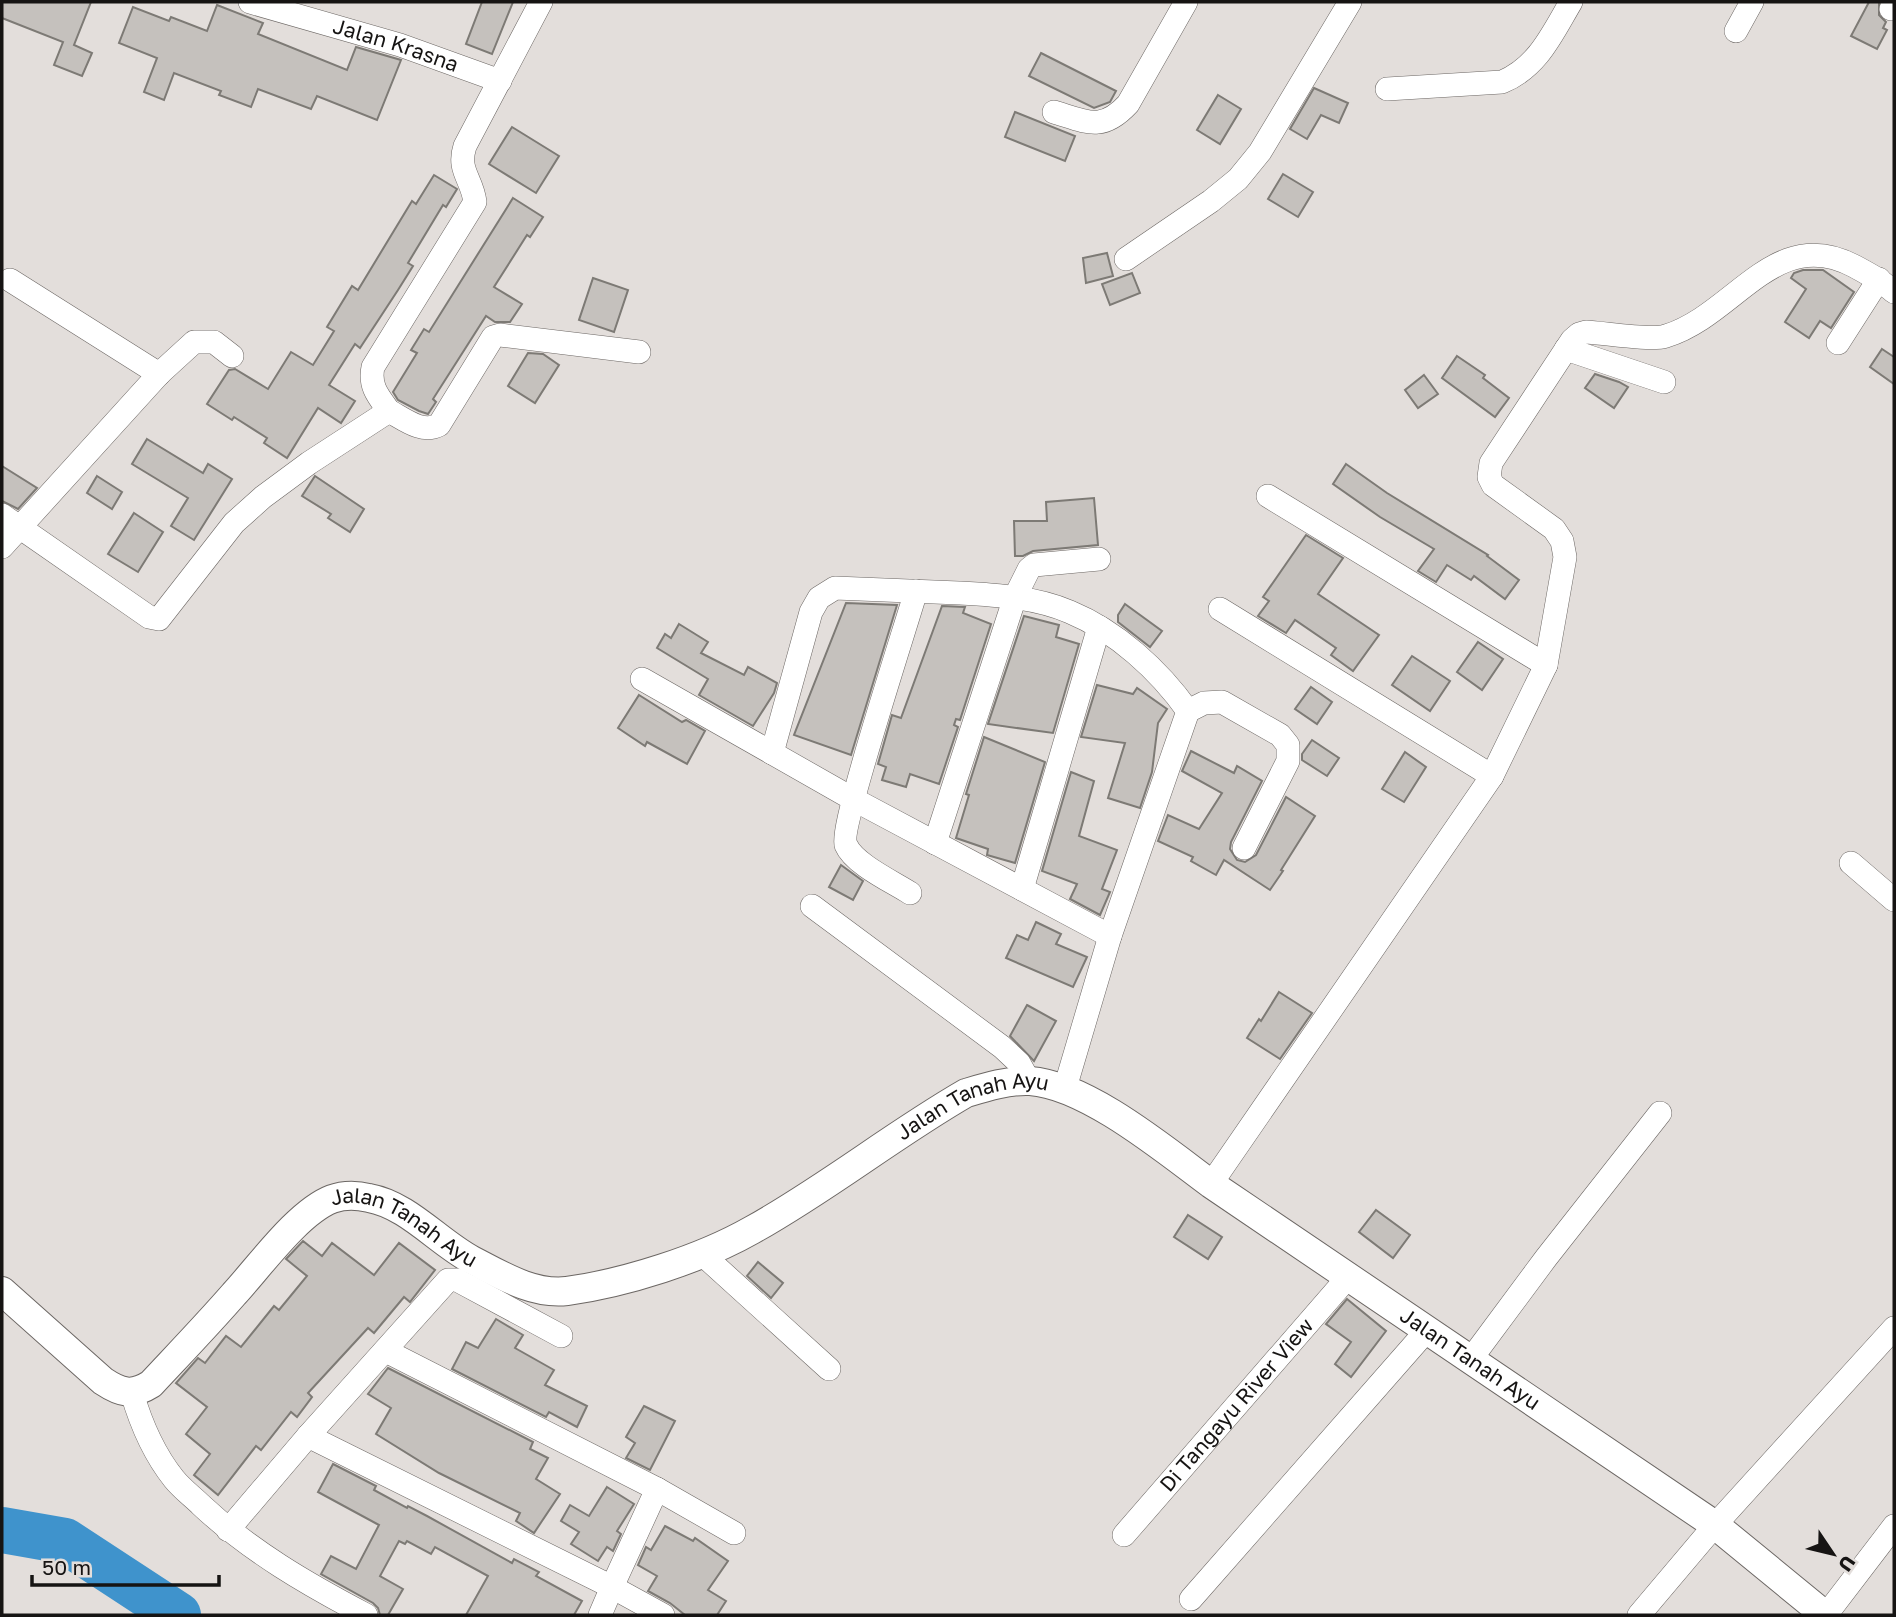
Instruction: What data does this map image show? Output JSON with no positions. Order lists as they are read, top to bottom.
{
  "streets": {
    "street": ["Jalan Krasna", "Jalan Tanah Ayu", "Di Tangayu River View"]
  },
  "crossings": [
    ["Jalan Tanah Ayu", "Di Tangayu River View"]
  ],
  "scale_bar": "50 m",
  "north": "bottom right"
}
